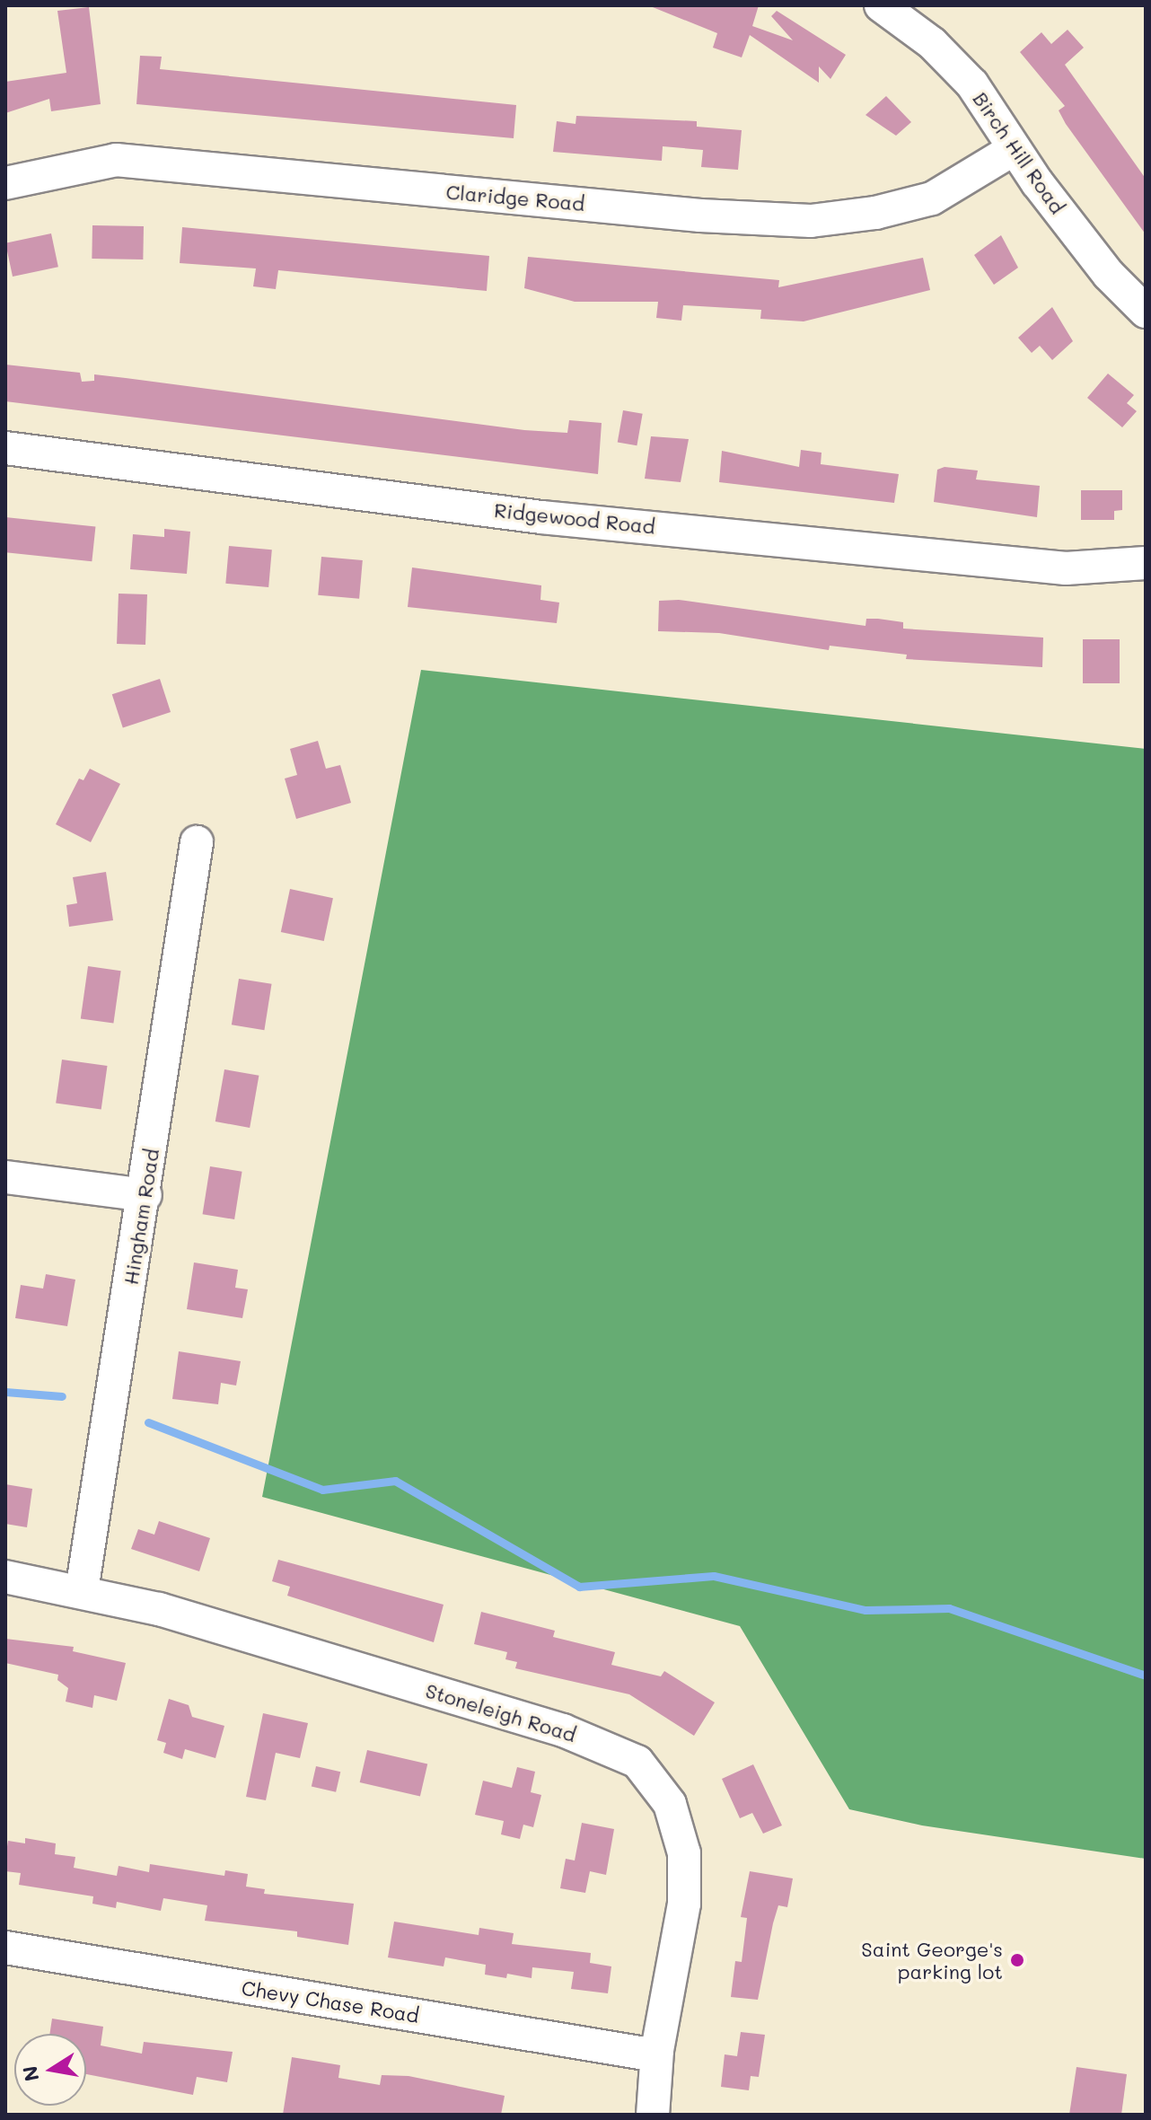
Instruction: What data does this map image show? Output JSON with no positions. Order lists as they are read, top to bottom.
{
  "streets": {
    "street": [
      "Birch Hill Road",
      "Claridge Road",
      "Ridgewood Road",
      "Hingham Road",
      "Stoneleigh Road",
      "Chevy Chase Road"
    ]
  },
  "crossings": [
    ["Birch Hill Road", "Claridge Road"],
    ["Hingham Road", "Stoneleigh Road"],
    ["Stoneleigh Road", "Chevy Chase Road"]
  ],
  "places": ["Saint George's parking lot"],
  "north": "left"
}
